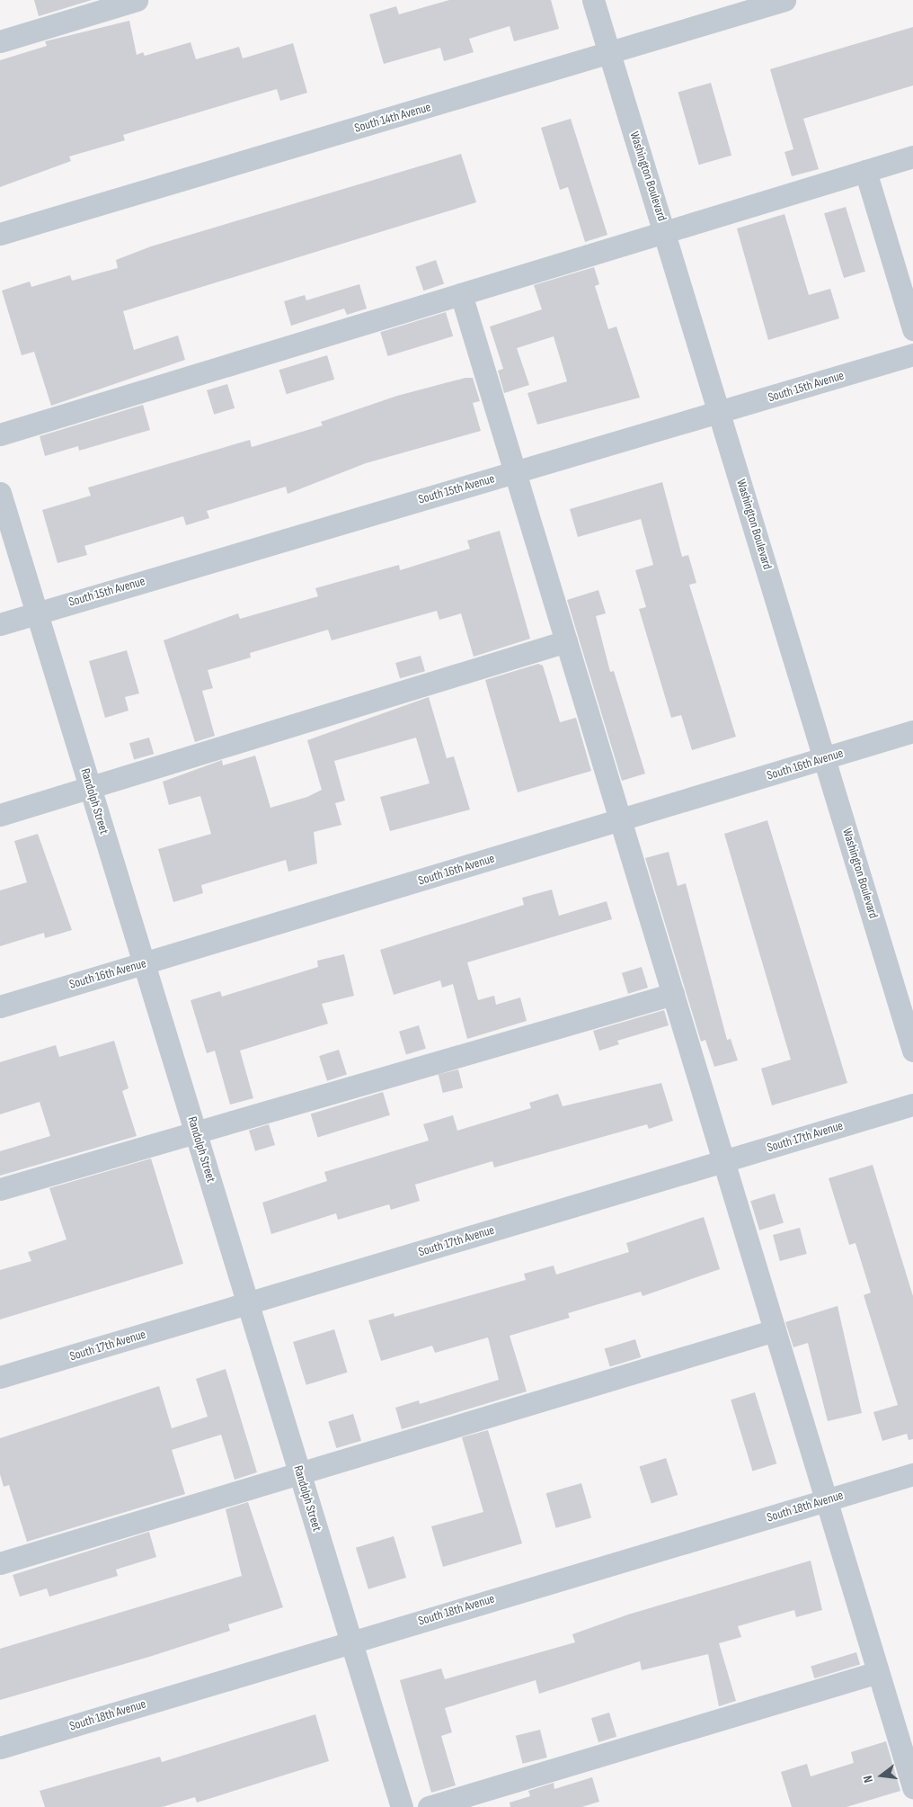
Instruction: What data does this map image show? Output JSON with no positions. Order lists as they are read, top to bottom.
{
  "streets": {
    "street": [
      "South 14th Avenue",
      "Washington Boulevard",
      "South 15th Avenue",
      "South 16th Avenue",
      "Randolph Street",
      "South 17th Avenue",
      "South 18th Avenue"
    ]
  },
  "crossings": [
    ["South 14th Avenue", "Washington Boulevard"],
    ["Washington Boulevard", "South 15th Avenue"],
    ["Washington Boulevard", "South 16th Avenue"],
    ["South 15th Avenue", "Randolph Street"],
    ["South 16th Avenue", "Randolph Street"],
    ["Randolph Street", "South 17th Avenue"],
    ["Randolph Street", "South 18th Avenue"]
  ],
  "north": "left"
}
